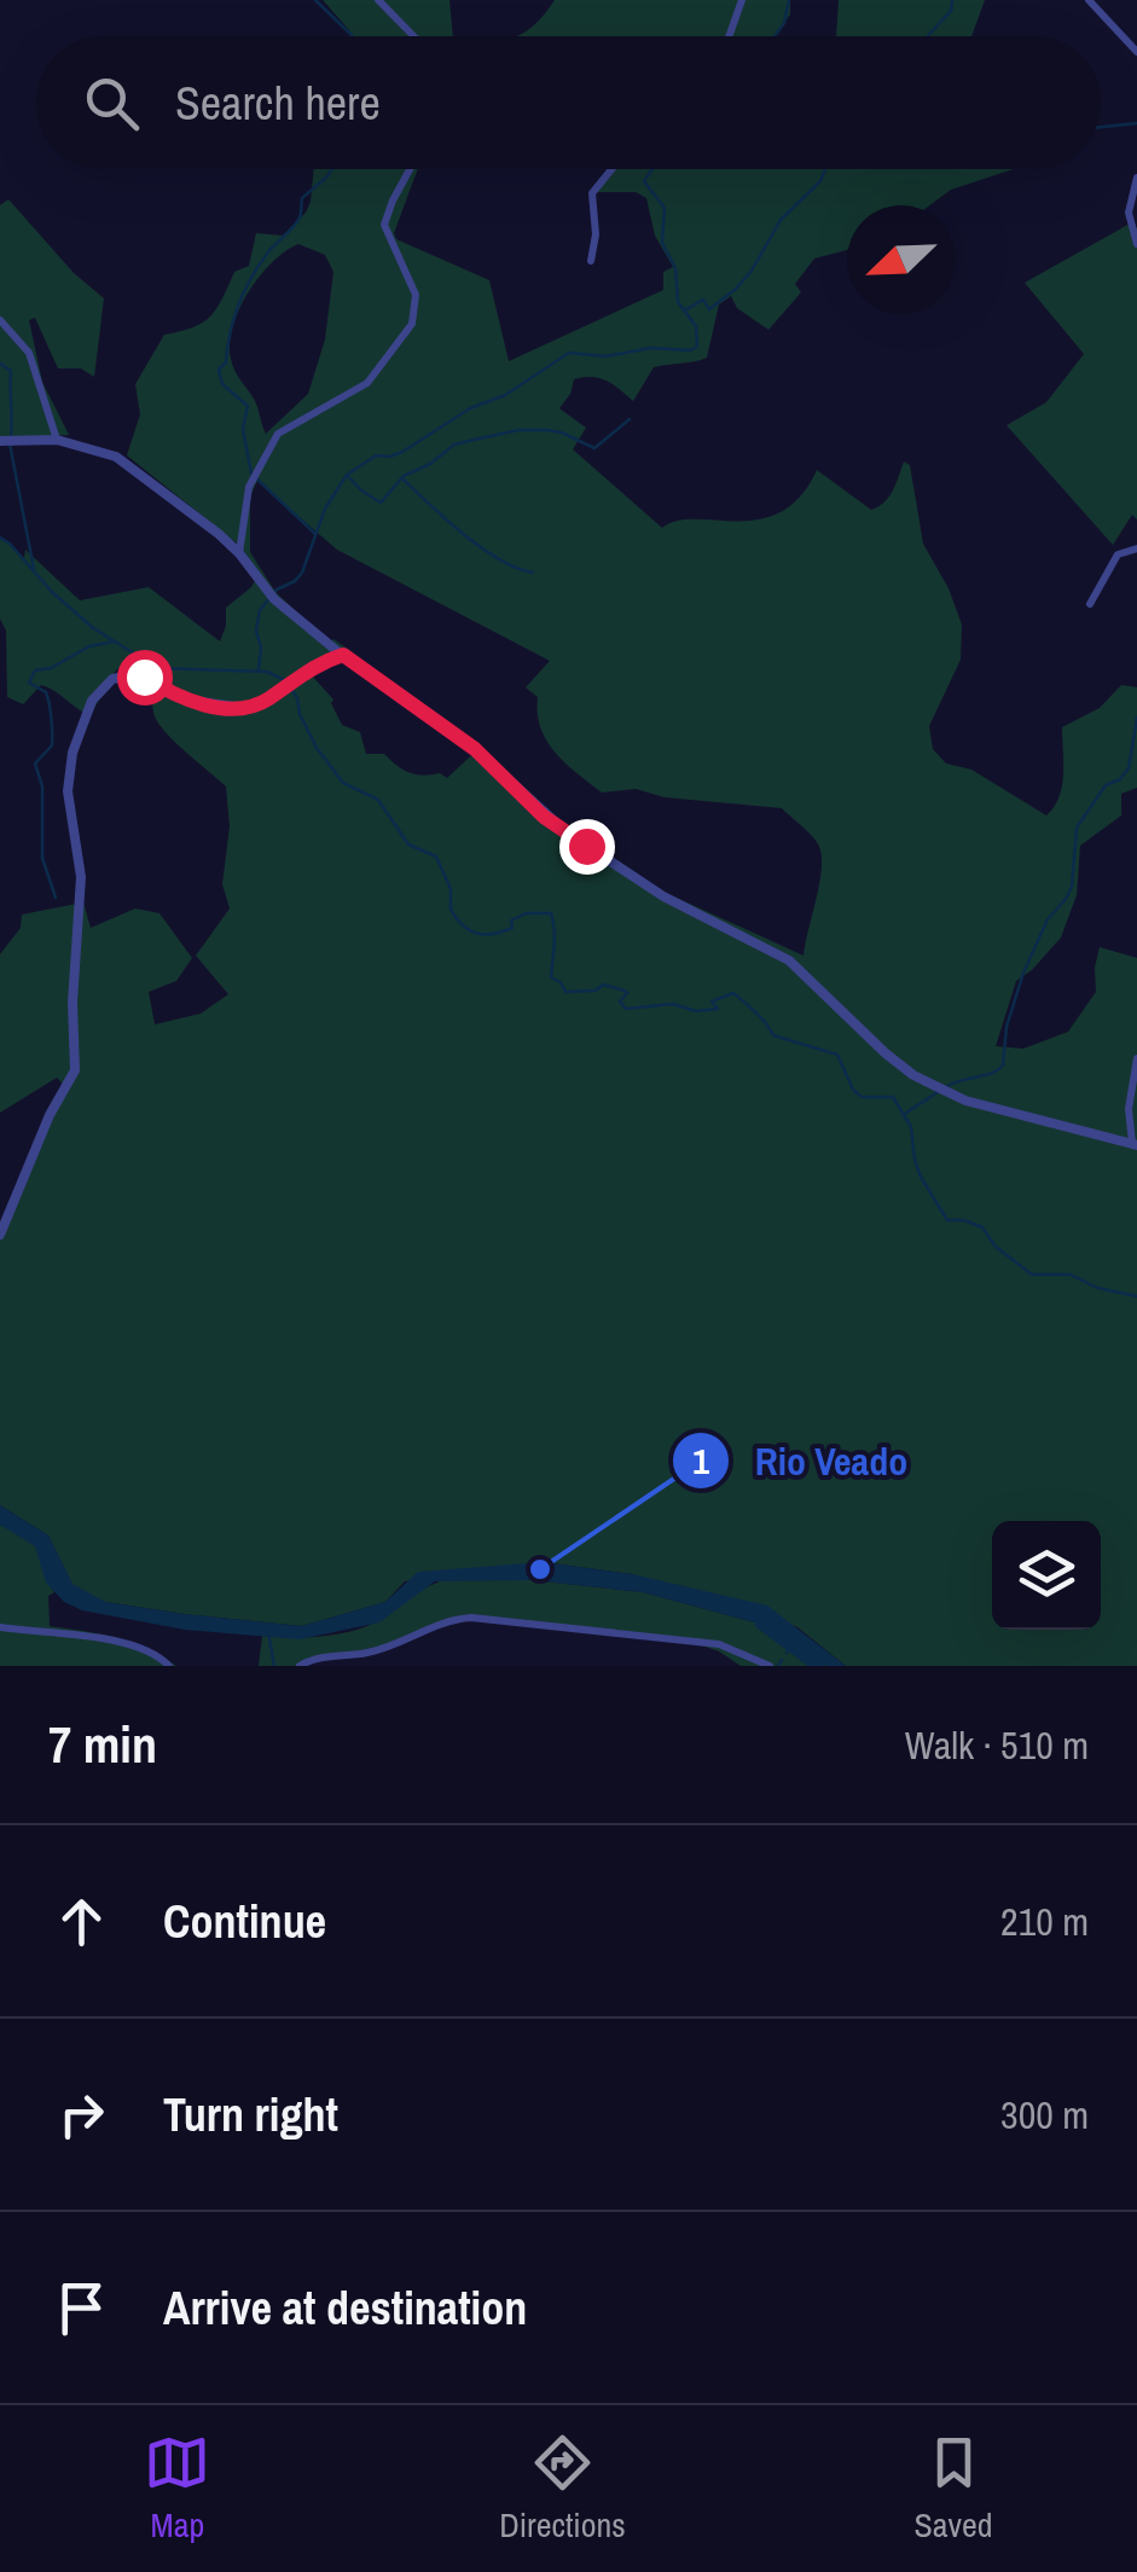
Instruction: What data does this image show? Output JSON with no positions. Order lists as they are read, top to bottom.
{
  "places": ["Rio Veado"],
  "north": "bottom left",
  "page": {
    "search": "Search here",
    "heading": ["7 min", "Walk · 510 m"],
    "list": [
      ["Continue", "210 m"],
      ["Turn right", "300 m"],
      "Arrive at destination"
    ],
    "nav": ["Map", "Directions", "Saved"]
  }
}
